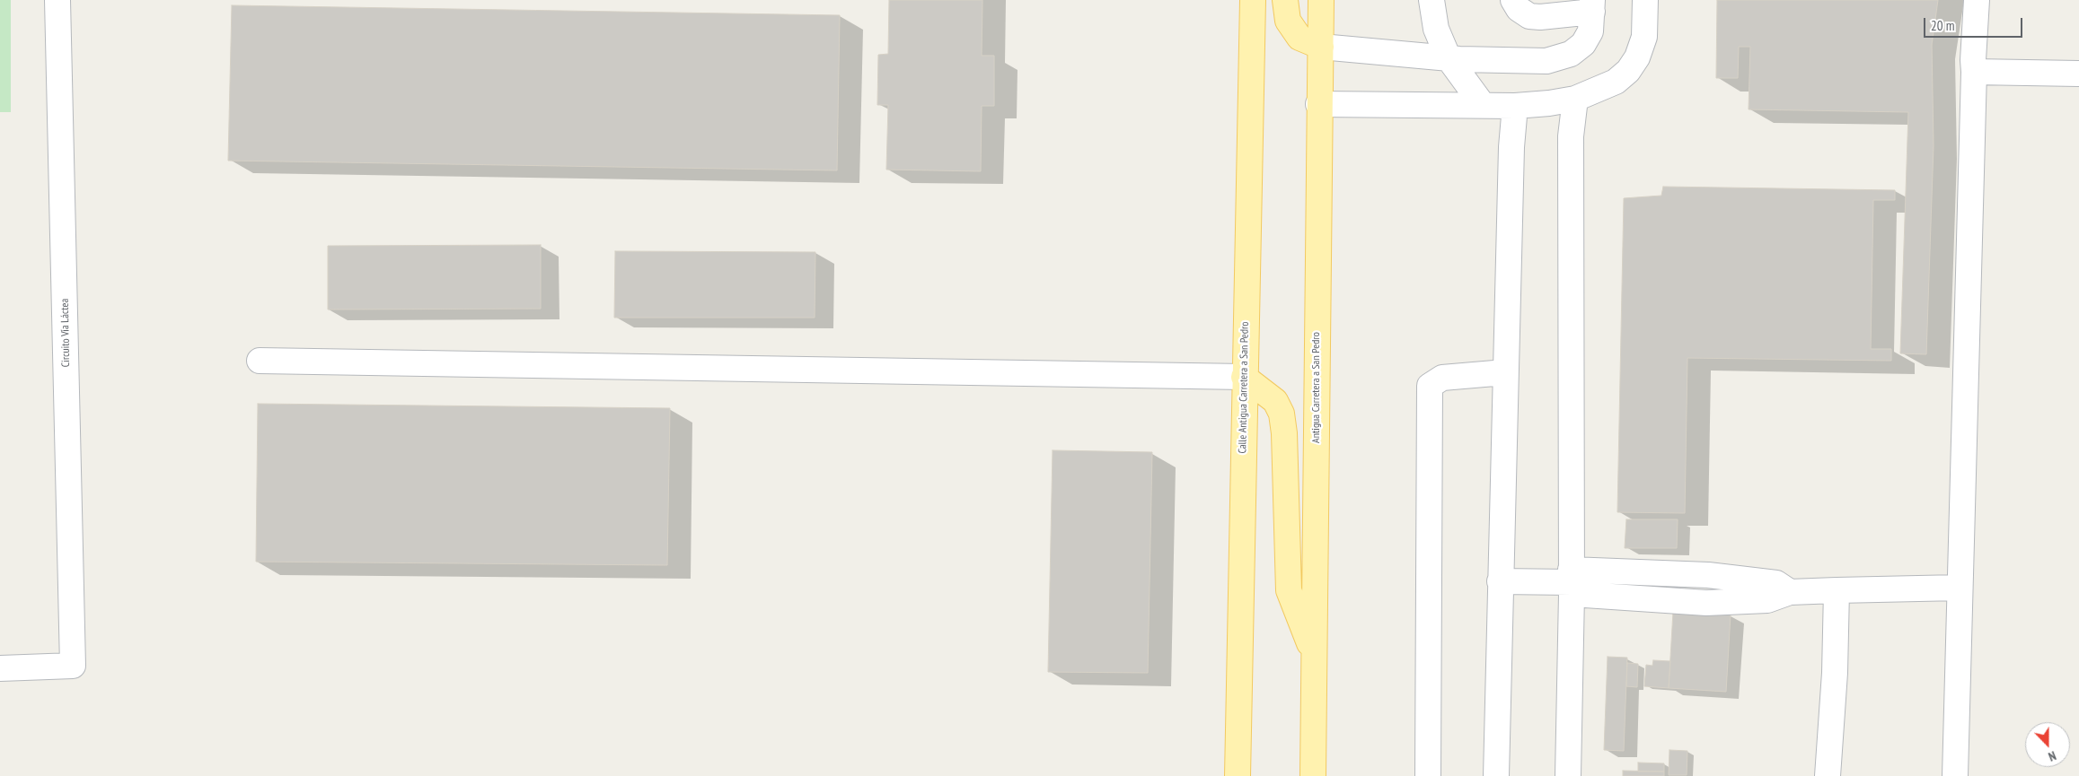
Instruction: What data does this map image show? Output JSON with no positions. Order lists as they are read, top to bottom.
{
  "streets": {
    "main road": ["Calle Antigua Carretera a San Pedro", "Antigua Carretera a San Pedro"],
    "street": ["Circuito Vía Láctea"]
  },
  "scale_bar": "20 m",
  "north": "bottom"
}
